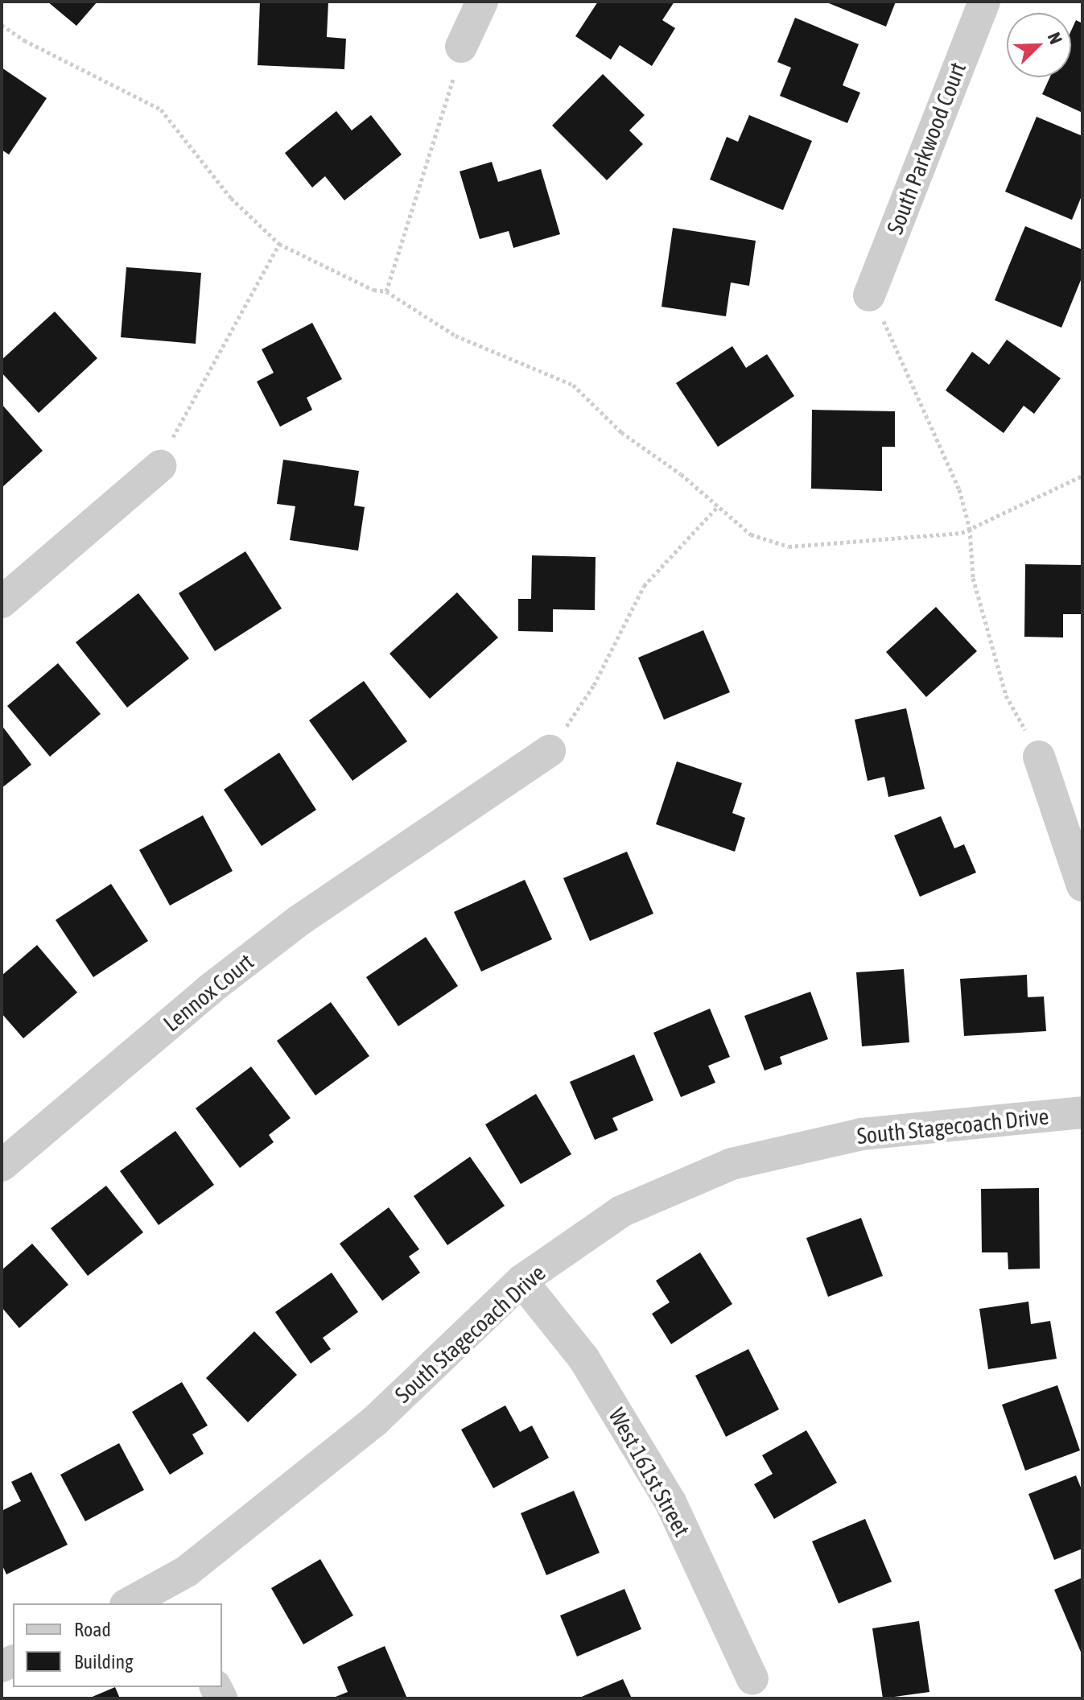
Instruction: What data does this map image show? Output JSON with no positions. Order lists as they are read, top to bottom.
{
  "streets": {
    "street": [
      "South Parkwood Court",
      "Lennox Court",
      "South Stagecoach Drive",
      "West 161st Street"
    ]
  },
  "crossings": [
    ["South Stagecoach Drive", "West 161st Street"]
  ],
  "legend": ["Road", "Building"],
  "north": "top right"
}
